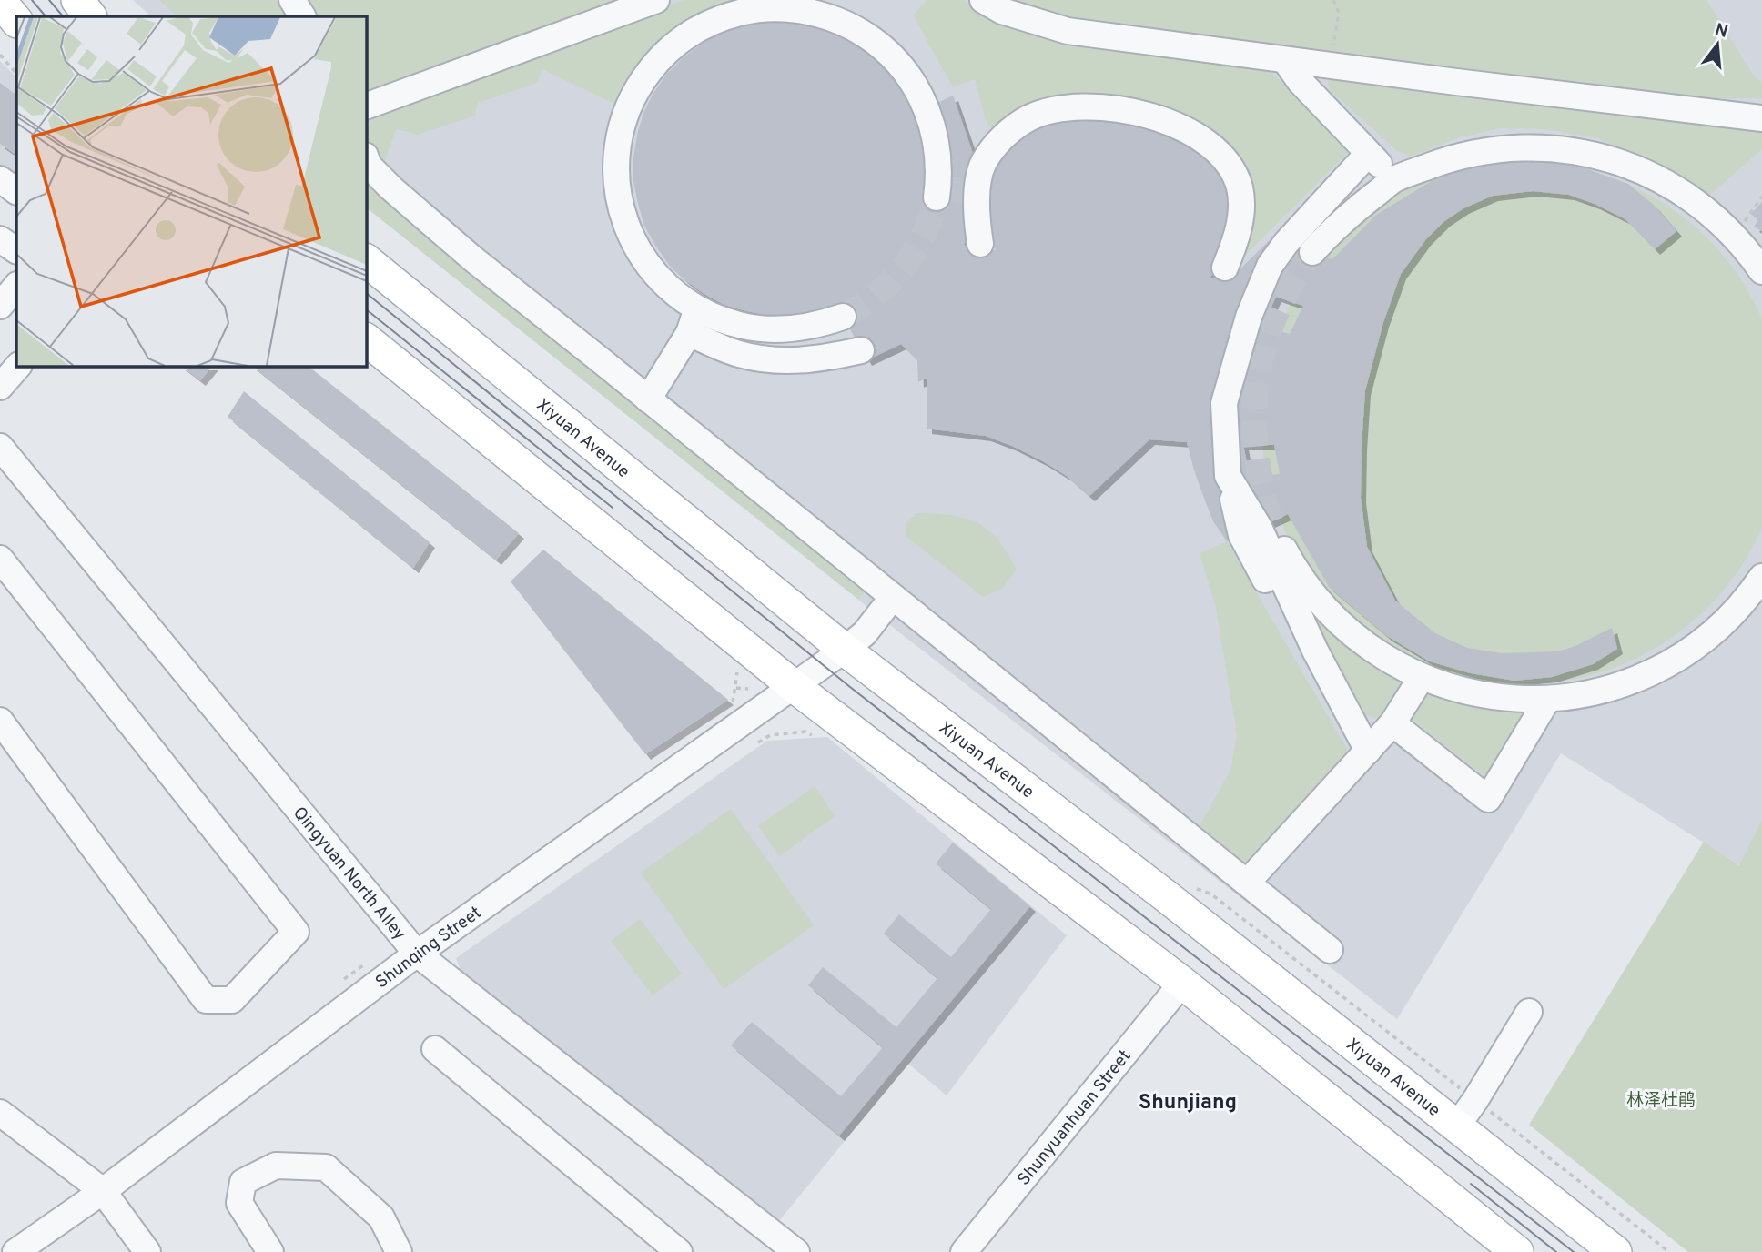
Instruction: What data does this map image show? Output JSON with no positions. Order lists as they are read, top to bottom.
{
  "streets": {
    "main road": ["Xiyuan Avenue"],
    "street": ["Qingyuan North Alley", "Shunqing Street", "Shunyuanhuan Street"]
  },
  "crossings": [
    ["Xiyuan Avenue", "Shunqing Street"],
    ["Qingyuan North Alley", "Shunqing Street"]
  ],
  "districts": ["Shunjiang"],
  "parks": ["林泽杜鹃"],
  "north": "top"
}
